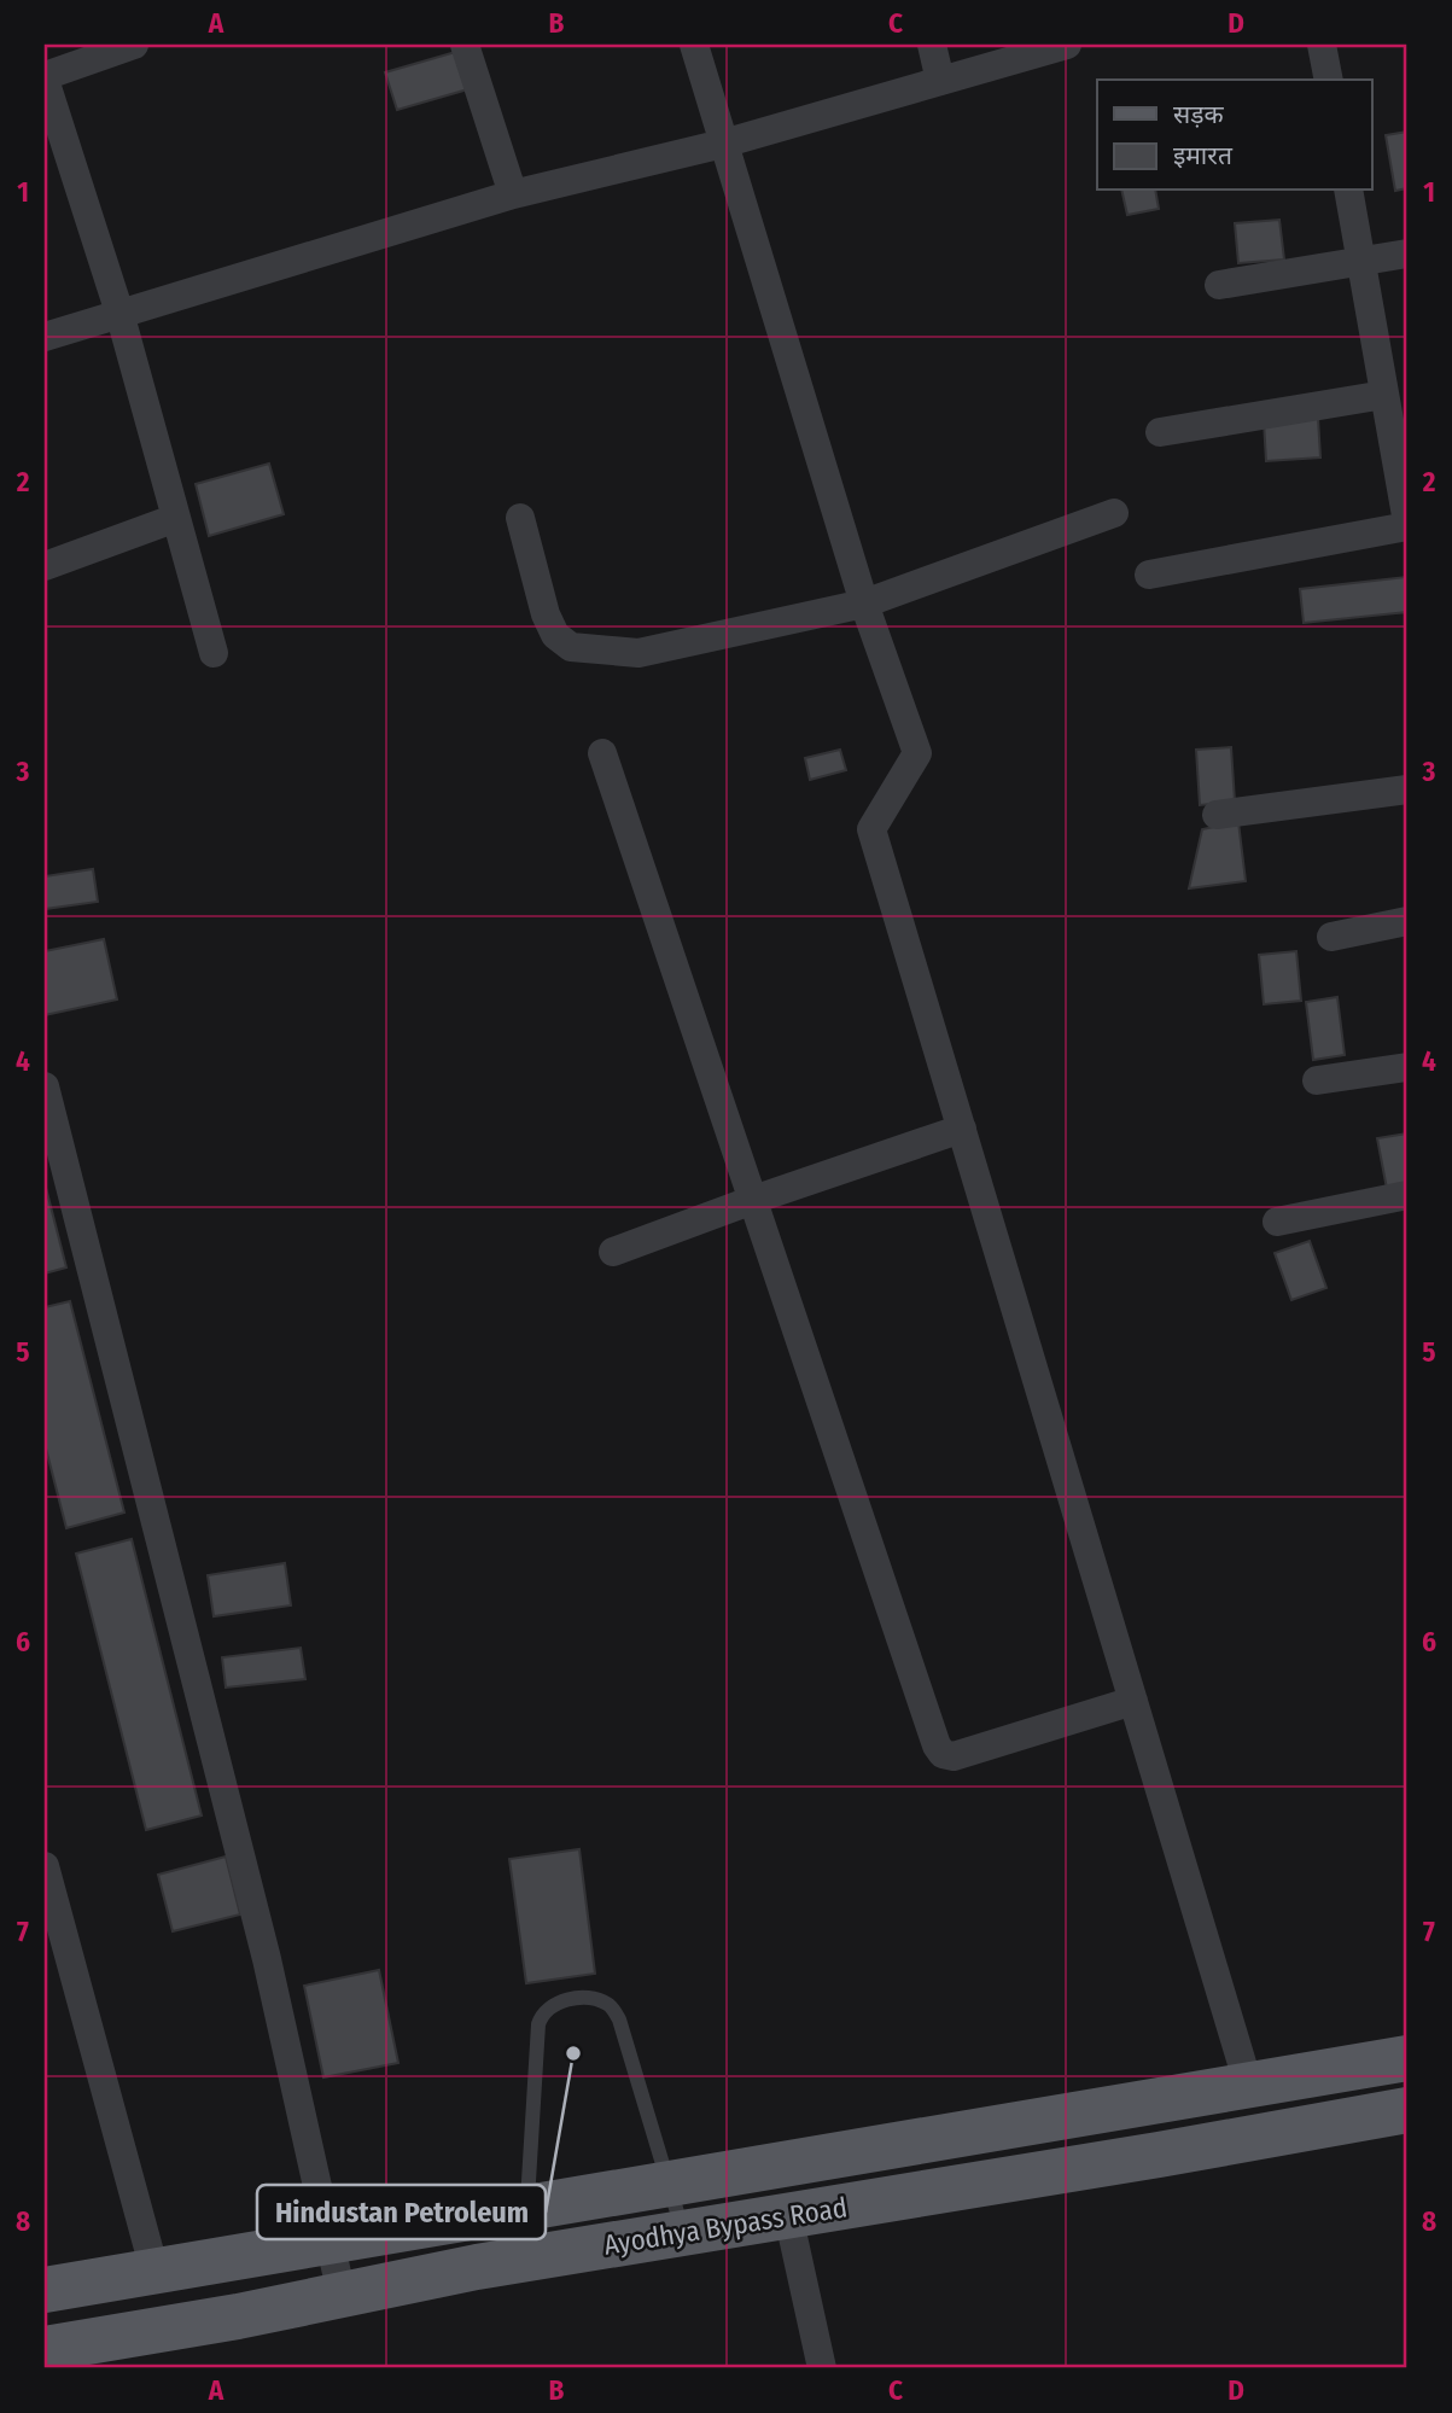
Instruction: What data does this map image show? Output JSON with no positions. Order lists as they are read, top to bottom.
{
  "streets": {
    "main road": ["Ayodhya Bypass Road"]
  },
  "places": ["Hindustan Petroleum"],
  "legend": ["सड़क", "इमारत"],
  "grid": {
    "columns": [
      "A",
      "B",
      "C",
      "D"
    ],
    "rows": [
      "1",
      "2",
      "3",
      "4",
      "5",
      "6",
      "7",
      "8"
    ]
  }
}
